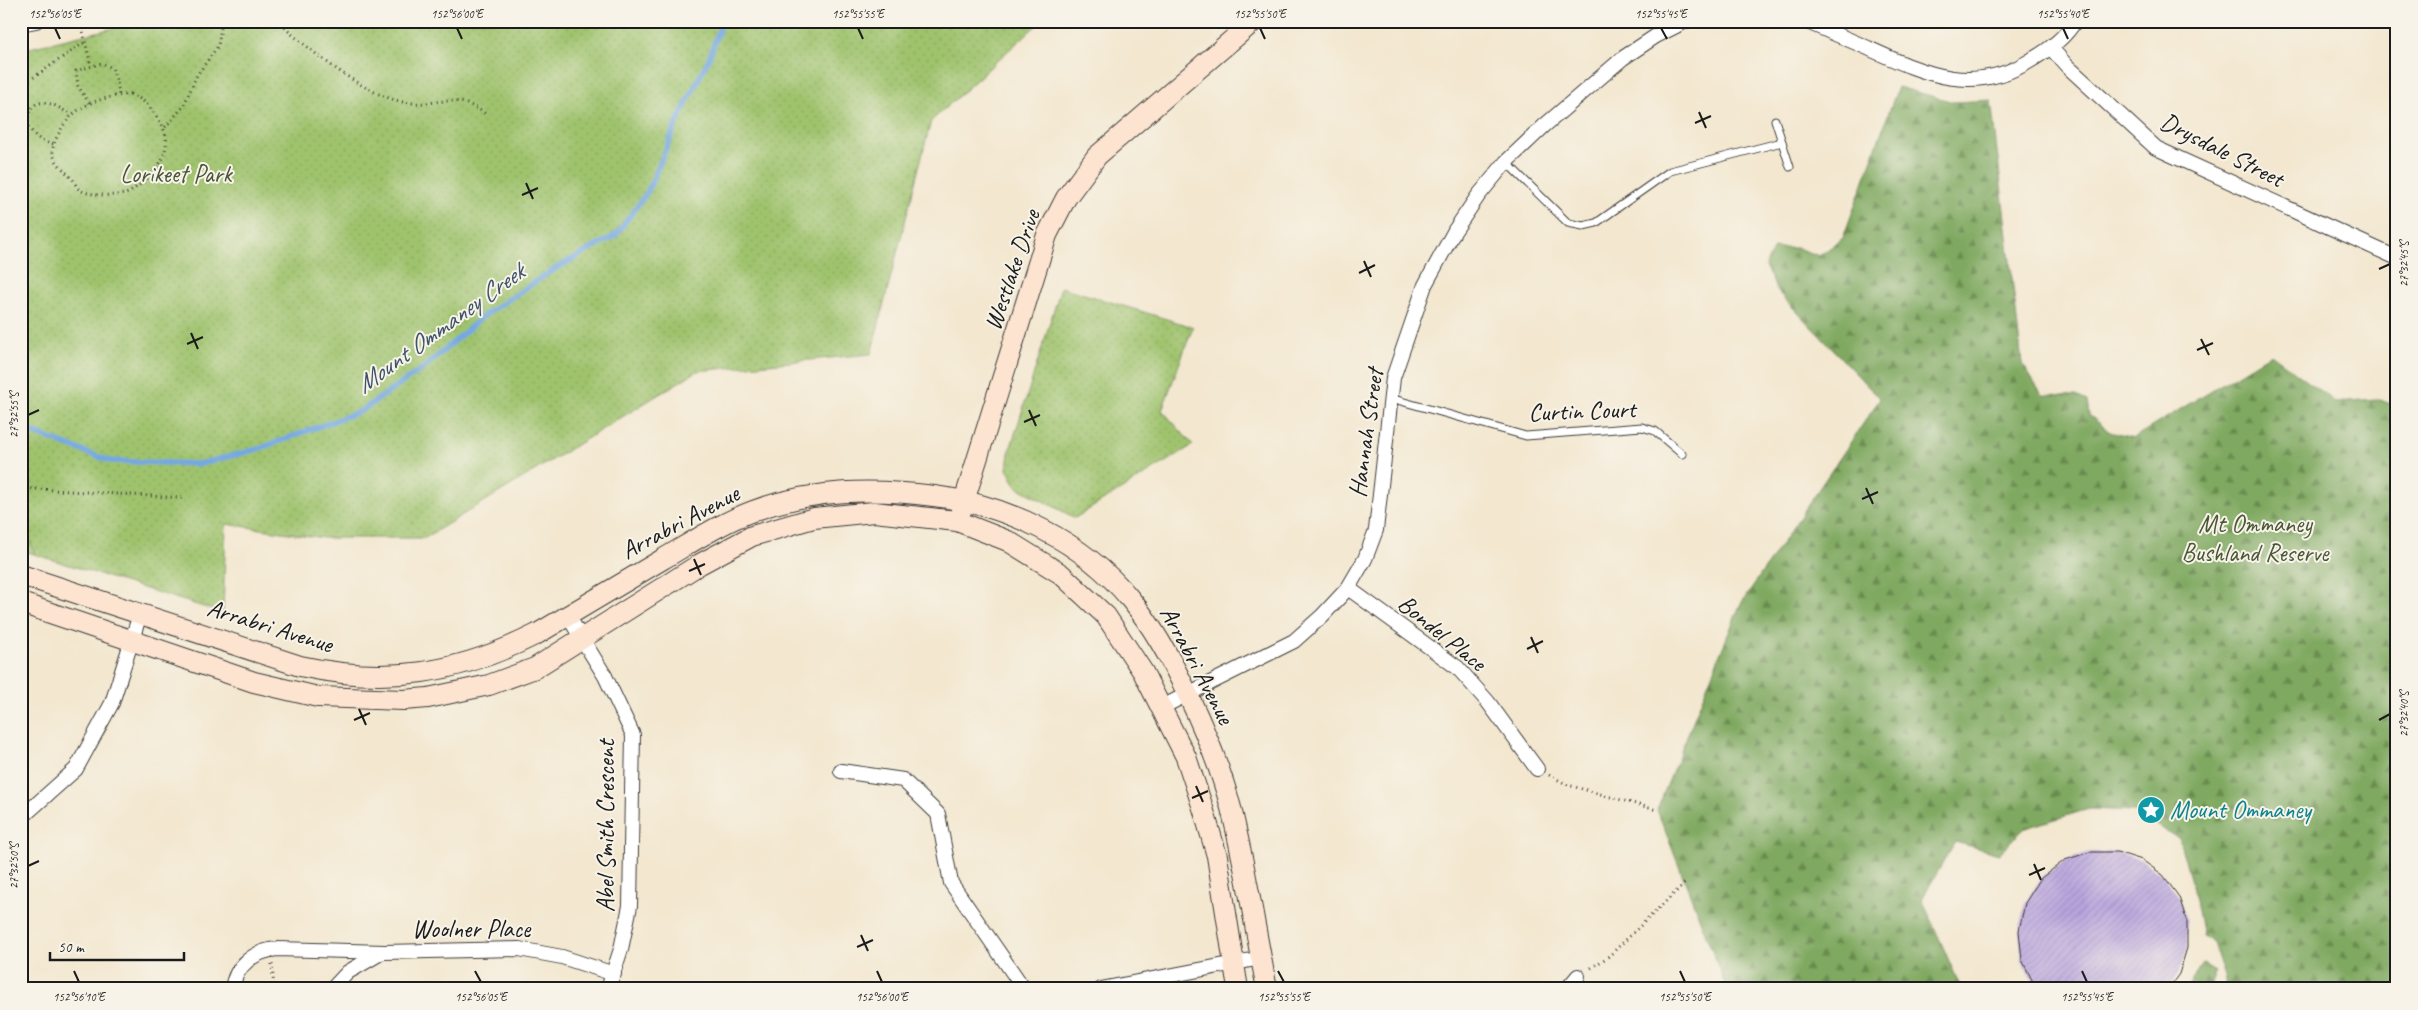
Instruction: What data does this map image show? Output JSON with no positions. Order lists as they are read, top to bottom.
{
  "streets": {
    "street": [
      "Drysdale Street",
      "Westlake Drive",
      "Hannah Street",
      "Arrabri Avenue",
      "Bondel Place",
      "Abel Smith Crescent",
      "Woolner Place"
    ],
    "lane": ["Curtin Court"]
  },
  "crossings": [
    ["Westlake Drive", "Arrabri Avenue"],
    ["Curtin Court", "Hannah Street"],
    ["Hannah Street", "Arrabri Avenue"],
    ["Hannah Street", "Bondel Place"],
    ["Arrabri Avenue", "Abel Smith Crescent"],
    ["Abel Smith Crescent", "Woolner Place"]
  ],
  "water": ["Mount Ommaney Creek"],
  "parks": ["Lorikeet Park", "Mt Ommaney Bushland Reserve"],
  "places": {
    "place": ["Mount Ommaney"]
  },
  "scale_bar": "50 m",
  "coordinates": [
    "152°56'05\"E",
    "152°56'00\"E",
    "152°55'55\"E",
    "152°55'50\"E",
    "152°55'45\"E",
    "152°55'40\"E",
    "27°32'45\"S",
    "27°32'55\"S",
    "27°32'40\"S",
    "27°32'50\"S",
    "152°56'10\"E"
  ]
}
